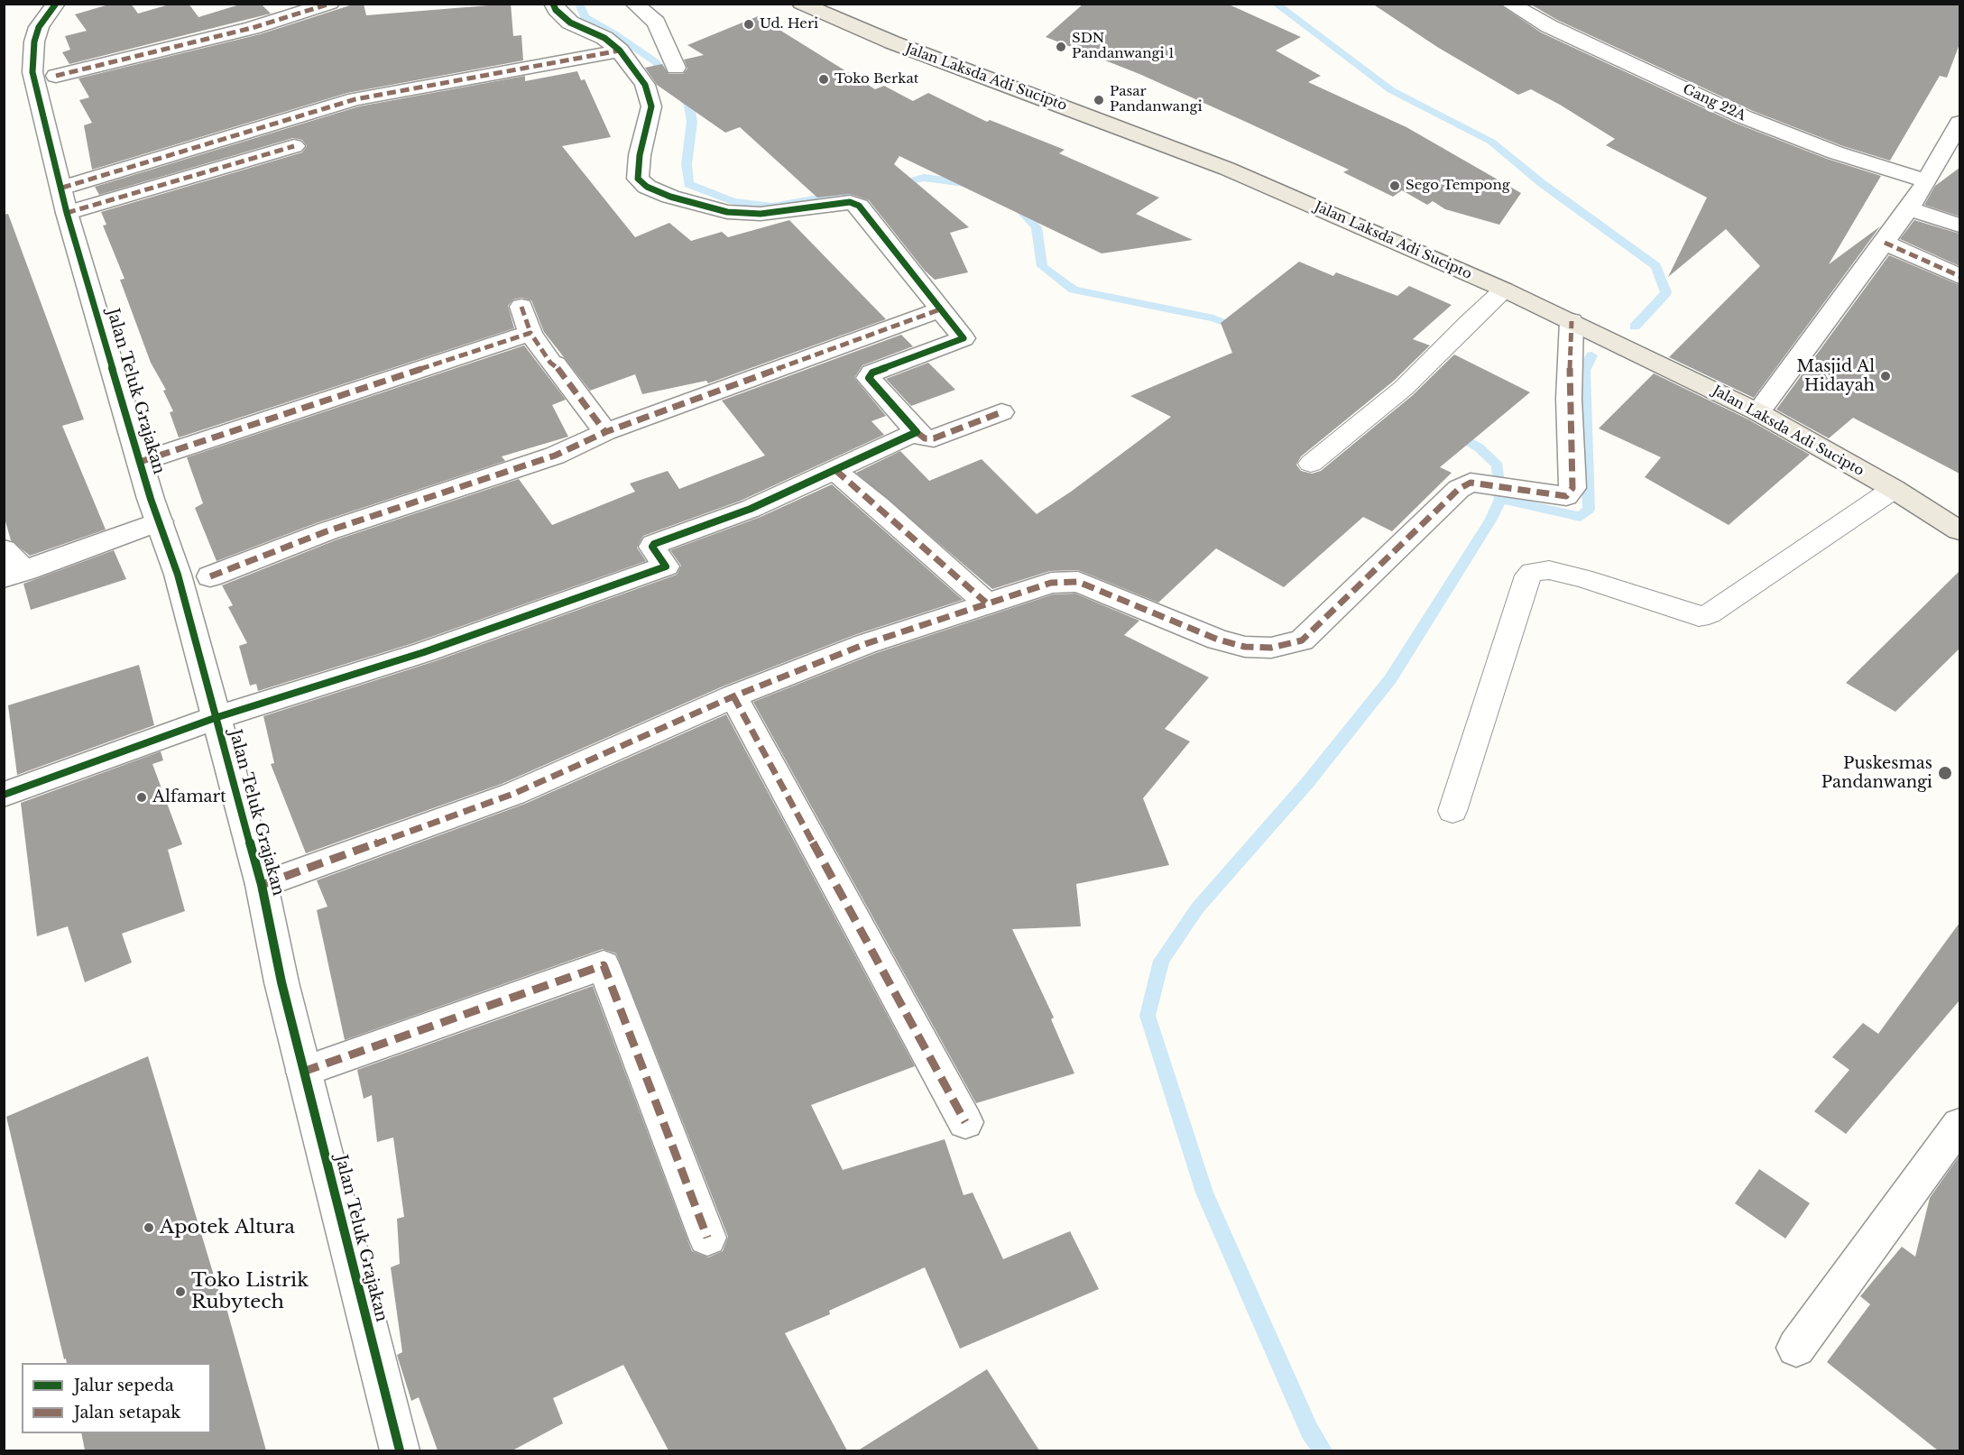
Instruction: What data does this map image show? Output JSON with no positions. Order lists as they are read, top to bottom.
{
  "streets": {
    "main road": ["Jalan Laksda Adi Sucipto"],
    "street": ["Gang 22A", "Jalan Teluk Grajakan"]
  },
  "places": [
    "Ud. Heri",
    "SDN Pandanwangi 1",
    "Toko Berkat",
    "Pasar Pandanwangi",
    "Sego Tempong",
    "Masjid Al Hidayah",
    "Puskesmas Pandanwangi",
    "Alfamart",
    "Apotek Altura",
    "Toko Listrik Rubytech"
  ],
  "legend": ["Jalur sepeda", "Jalan setapak"]
}
